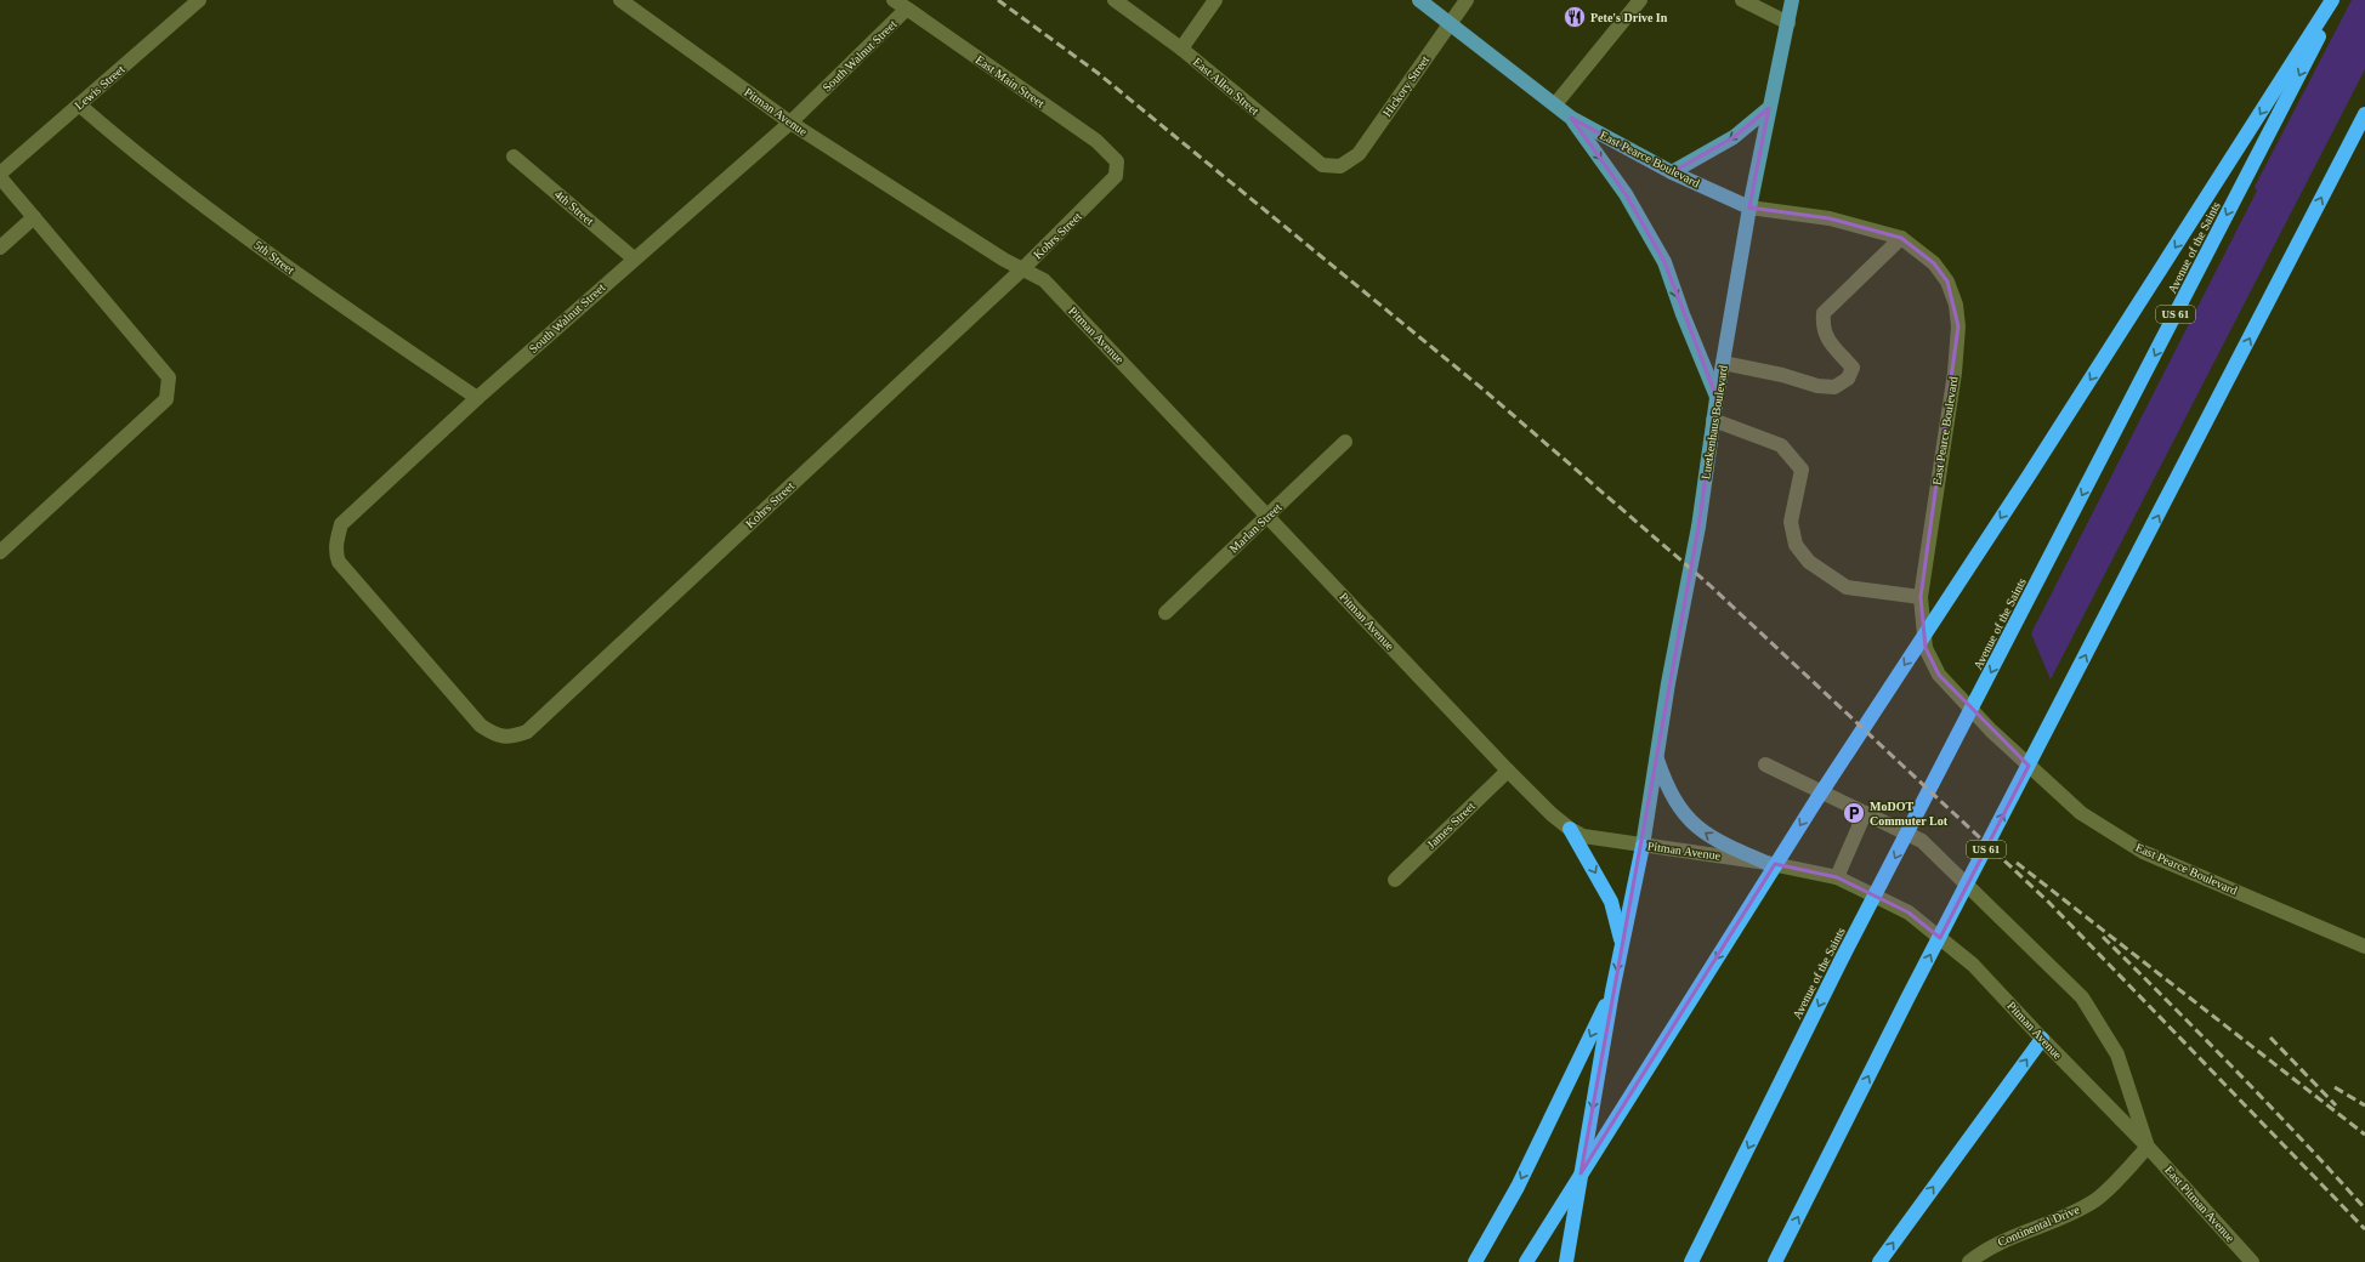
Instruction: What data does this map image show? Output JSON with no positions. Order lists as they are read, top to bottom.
{
  "streets": {
    "highway": ["Avenue of the Saints", "US 61"],
    "main road": ["East Pearce Boulevard", "Luetkenhaus Boulevard"],
    "street": [
      "South Walnut Street",
      "East Main Street",
      "East Allen Street",
      "Hickory Street",
      "Lewis Street",
      "Pitman Avenue",
      "4th Street",
      "Kohrs Street",
      "5th Street",
      "Marlan Street",
      "James Street",
      "East Pitman Avenue",
      "Continental Drive"
    ]
  },
  "crossings": [
    ["South Walnut Street", "East Main Street"],
    ["South Walnut Street", "Pitman Avenue"],
    ["South Walnut Street", "4th Street"],
    ["South Walnut Street", "Kohrs Street"],
    ["South Walnut Street", "5th Street"],
    ["East Main Street", "Kohrs Street"],
    ["East Allen Street", "Hickory Street"],
    ["Hickory Street", "East Pearce Boulevard"],
    ["Lewis Street", "5th Street"],
    ["Pitman Avenue", "Kohrs Street"],
    ["Pitman Avenue", "Luetkenhaus Boulevard"],
    ["Pitman Avenue", "Marlan Street"],
    ["Pitman Avenue", "James Street"],
    ["Pitman Avenue", "East Pitman Avenue"],
    ["Pitman Avenue", "Continental Drive"],
    ["East Pearce Boulevard", "Luetkenhaus Boulevard"],
    ["East Pitman Avenue", "Continental Drive"]
  ],
  "places": {
    "restaurant": ["Pete's Drive In"],
    "parking": ["MoDOT Commuter Lot"]
  }
}
